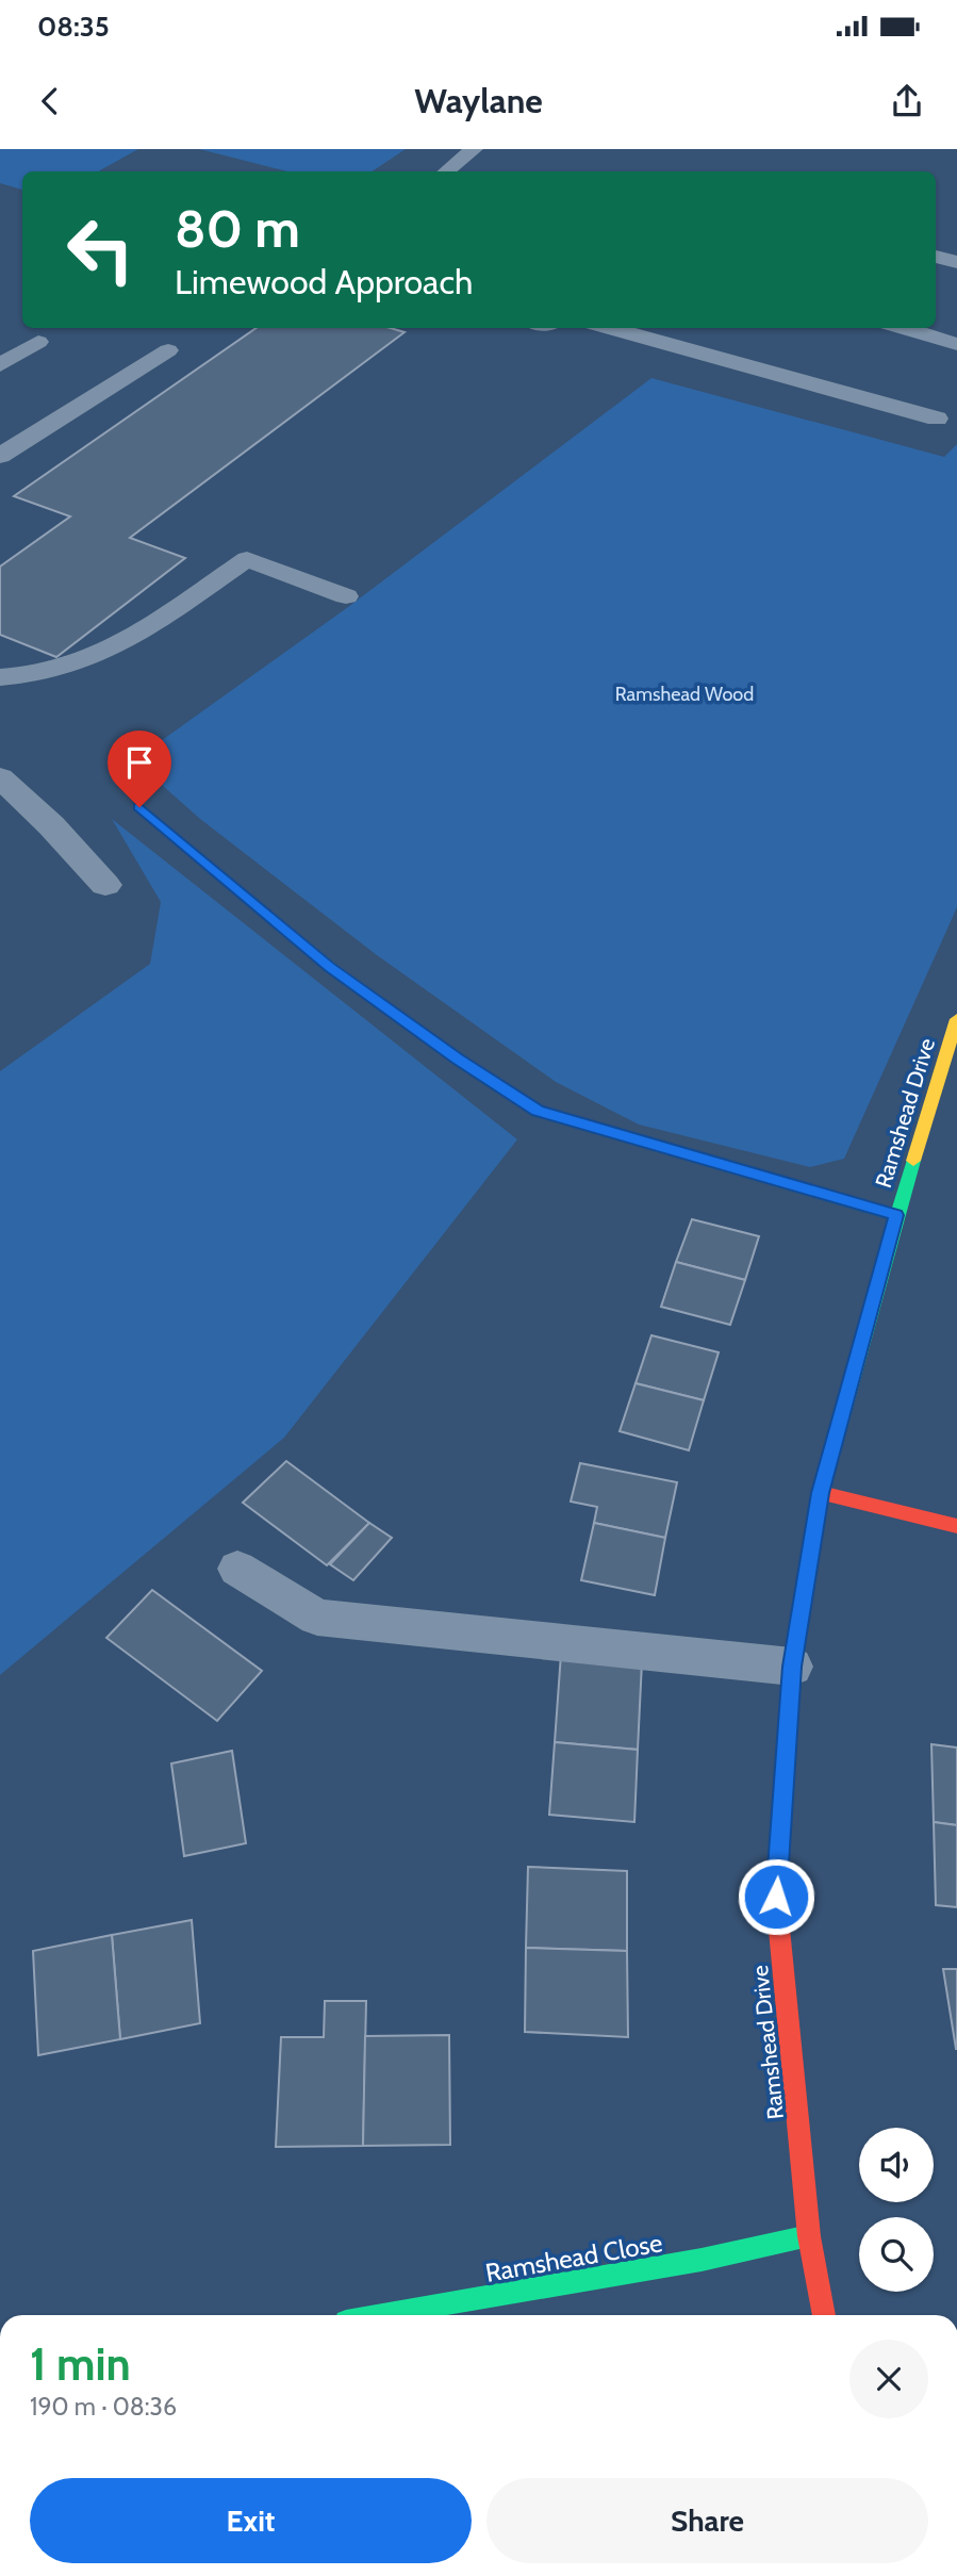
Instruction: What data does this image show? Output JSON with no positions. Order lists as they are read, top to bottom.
{
  "streets": {
    "street": ["Ramshead Drive", "Ramshead Close"]
  },
  "crossings": [
    ["Ramshead Drive", "Ramshead Close"]
  ],
  "parks": ["Ramshead Wood"],
  "page": {
    "status": "08:35",
    "header": "Waylane",
    "turn": ["80 m", "Limewood Approach"],
    "heading": ["1 min", "190 m · 08:36"],
    "buttons": ["Exit", "Share"]
  }
}
